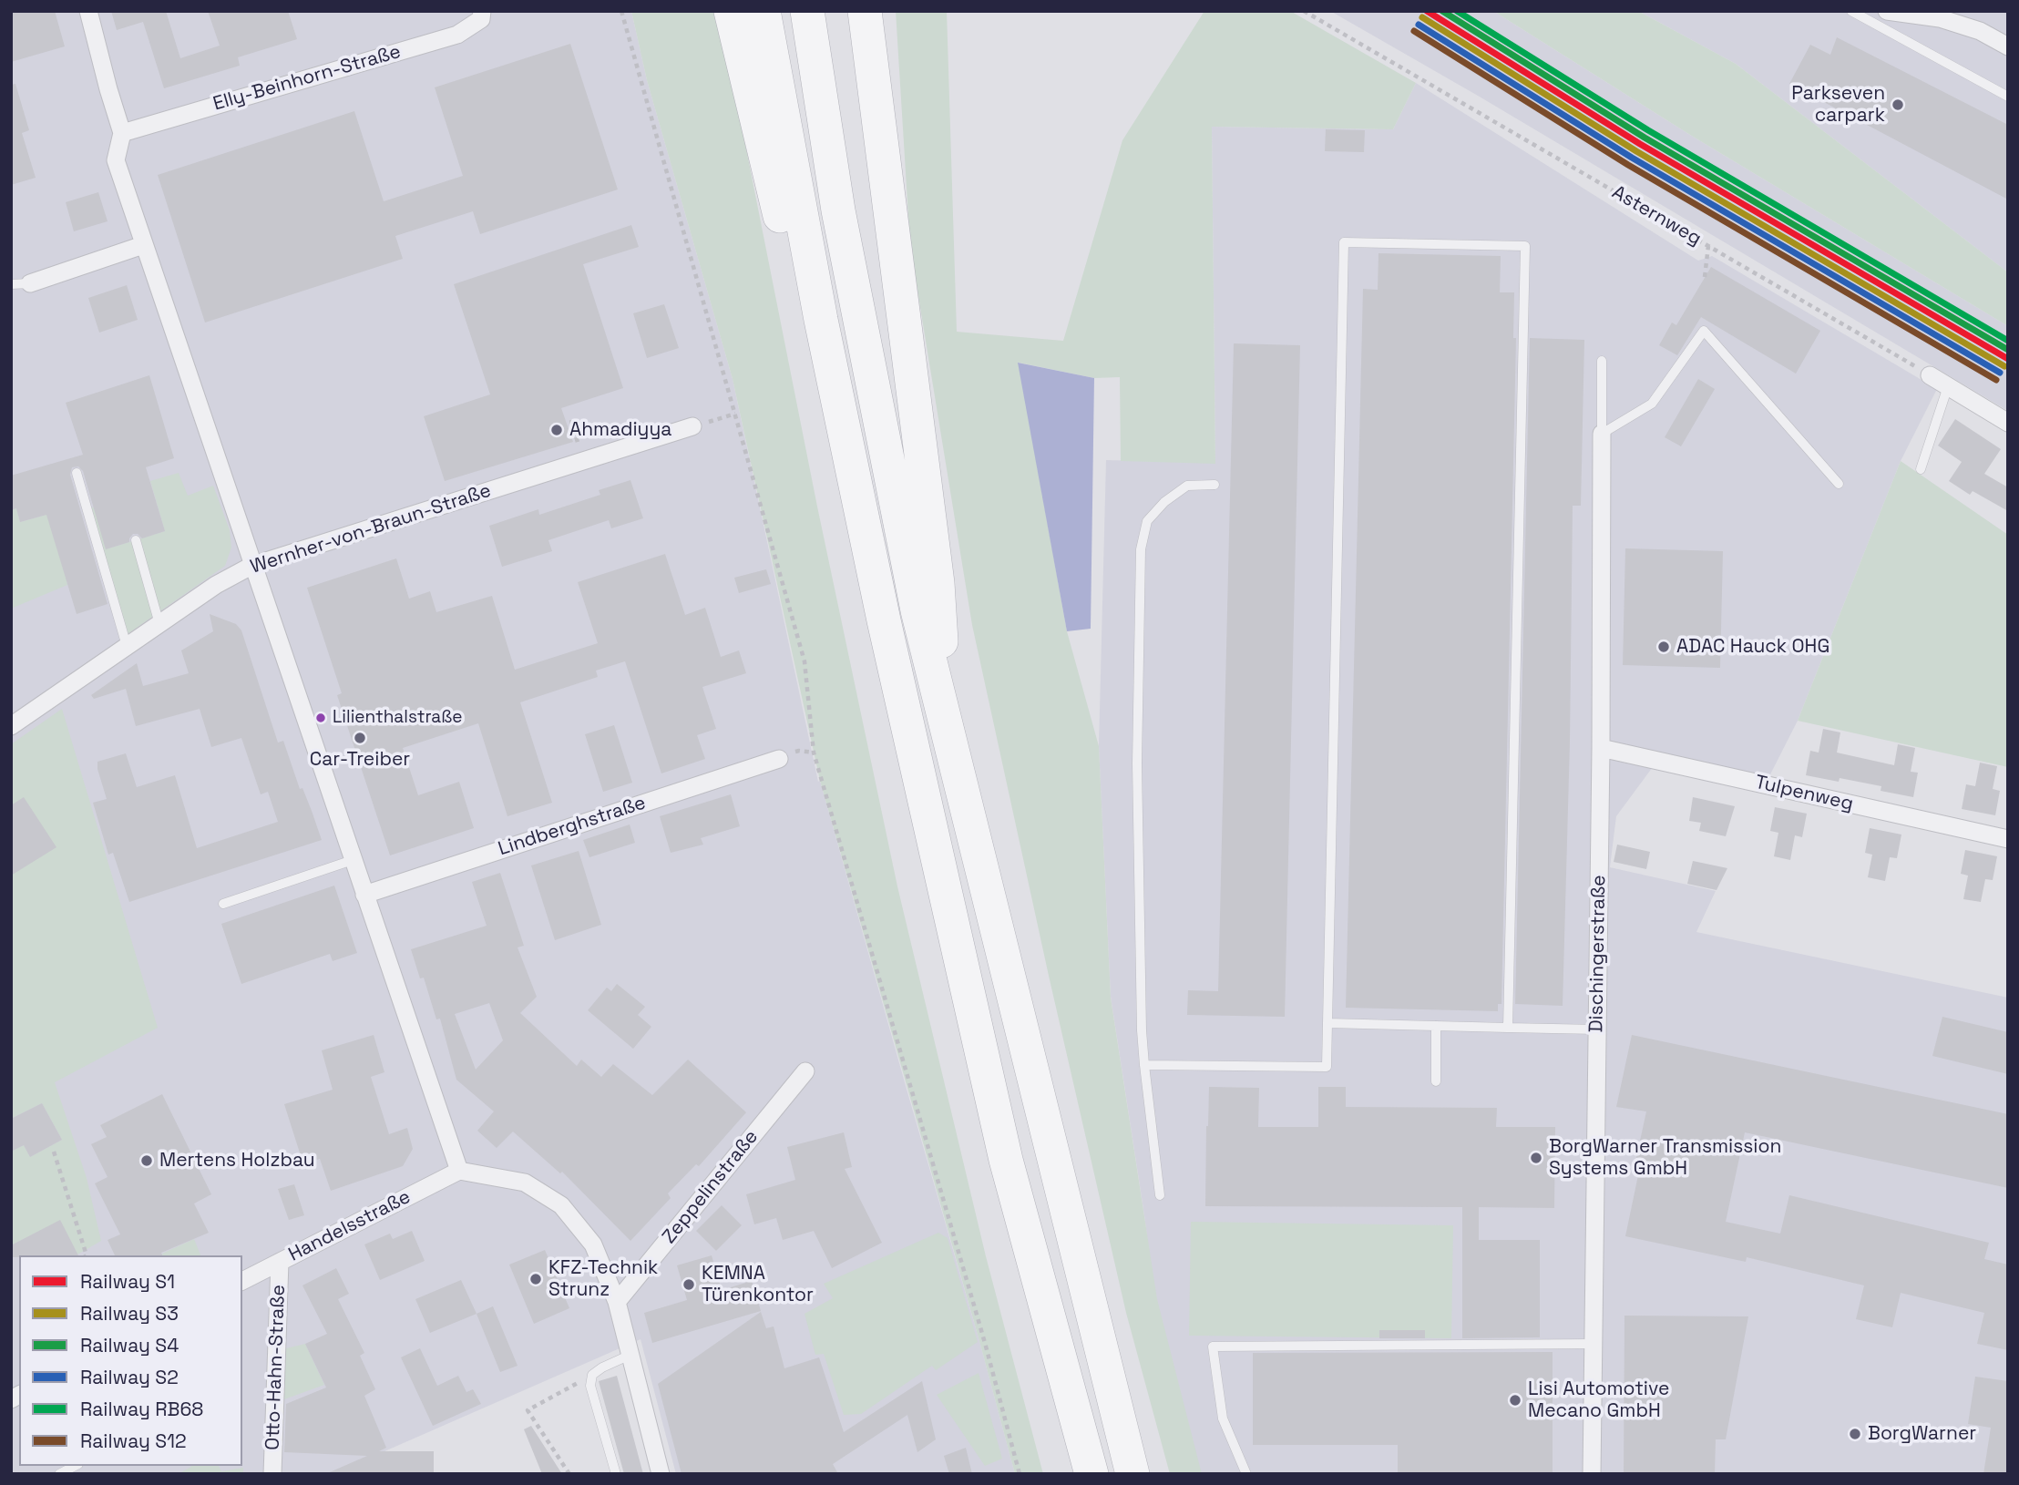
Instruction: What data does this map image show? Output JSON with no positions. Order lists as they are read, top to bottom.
{
  "streets": {
    "street": [
      "Elly-Beinhorn-Straße",
      "Wernher-von-Braun-Straße",
      "Tulpenweg",
      "Lindberghstraße",
      "Dischingerstraße",
      "Zeppelinstraße",
      "Handelsstraße",
      "Otto-Hahn-Straße"
    ],
    "path": ["Asternweg"]
  },
  "crossings": [
    ["Tulpenweg", "Dischingerstraße"],
    ["Handelsstraße", "Otto-Hahn-Straße"]
  ],
  "places": [
    "Parkseven carpark",
    "Ahmadiyya",
    "ADAC Hauck OHG",
    "Lilienthalstraße",
    "Car-Treiber",
    "BorgWarner Transmission Systems GmbH",
    "Mertens Holzbau",
    "KFZ-Technik Strunz",
    "KEMNA Türenkontor",
    "Lisi Automotive Mecano GmbH",
    "BorgWarner"
  ],
  "lines": [
    "rail line S1",
    "rail line S4",
    "rail line RB68",
    "rail line S3",
    "rail line S2",
    "rail line S12"
  ],
  "legend": [
    "Railway S1",
    "Railway S3",
    "Railway S4",
    "Railway S2",
    "Railway RB68",
    "Railway S12"
  ]
}
